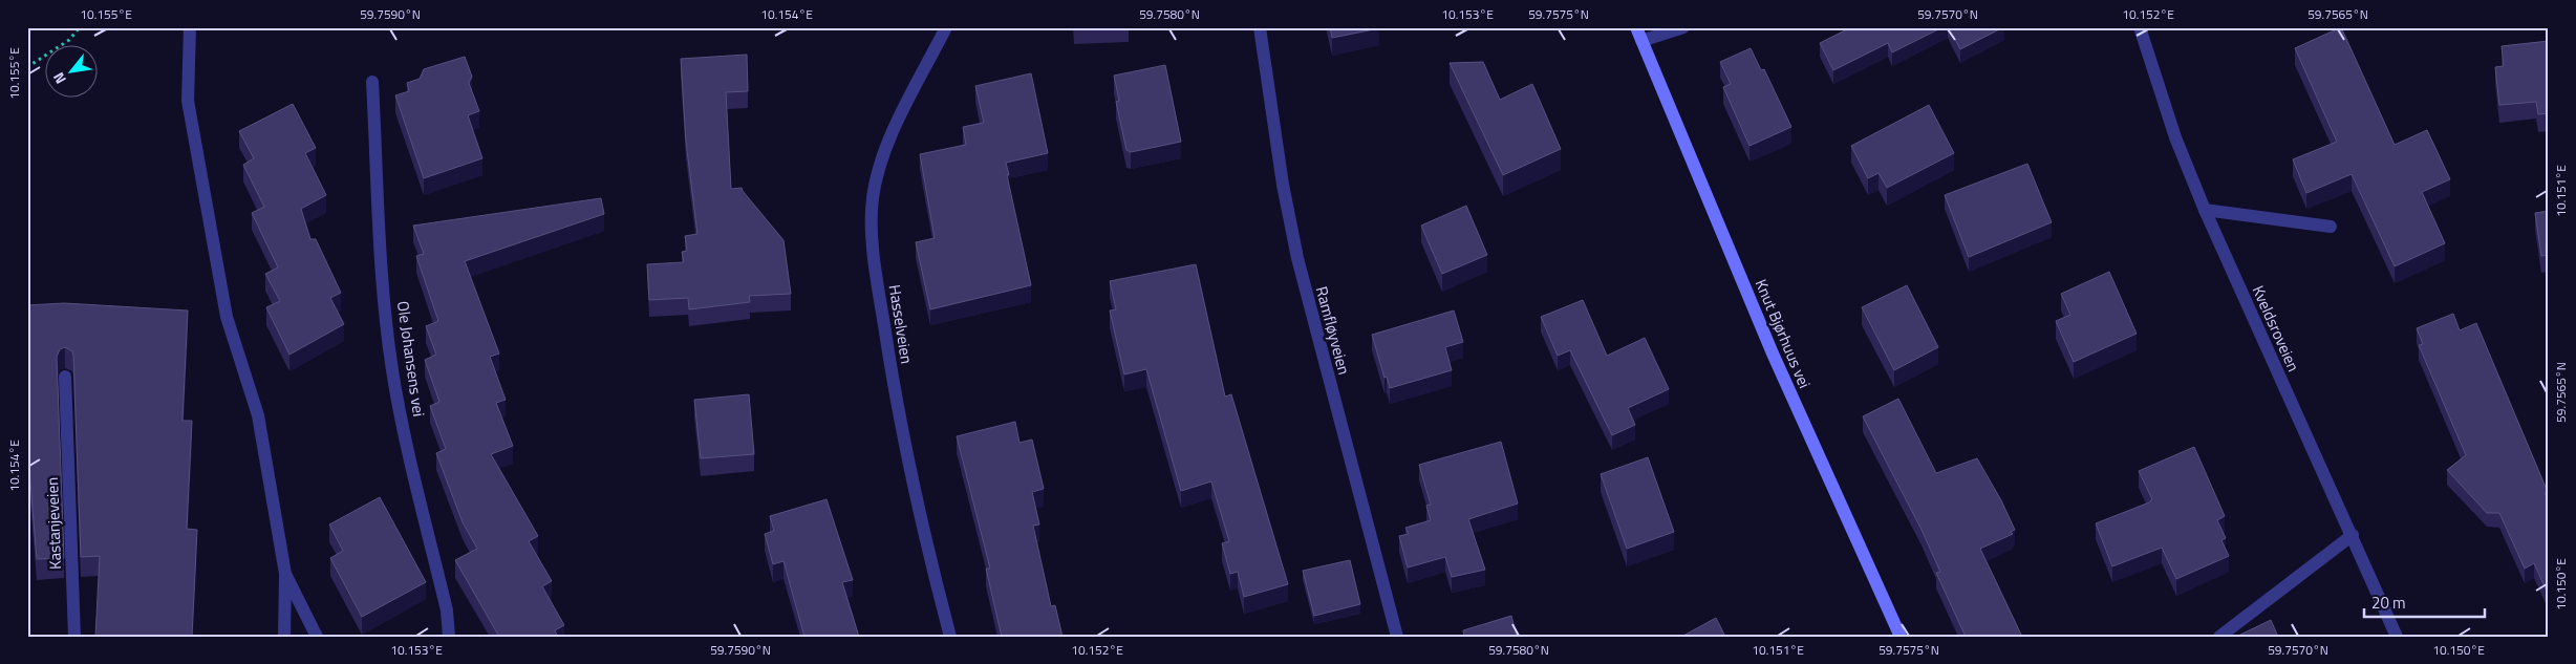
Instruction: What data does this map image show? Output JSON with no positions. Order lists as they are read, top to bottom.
{
  "streets": {
    "main road": ["Knut Bjørhuus vei"],
    "street": [
      "Hasselveien",
      "Kveldsroveien",
      "Ramfløyveien",
      "Ole Johansens vei",
      "Kastanjeveien"
    ]
  },
  "scale_bar": "20 m",
  "north": "bottom left",
  "coordinates": [
    "10.155°E",
    "59.7590°N",
    "10.154°E",
    "59.7580°N",
    "10.153°E",
    "59.7575°N",
    "59.7570°N",
    "10.152°E",
    "59.7565°N",
    "10.151°E",
    "10.150°E"
  ]
}
